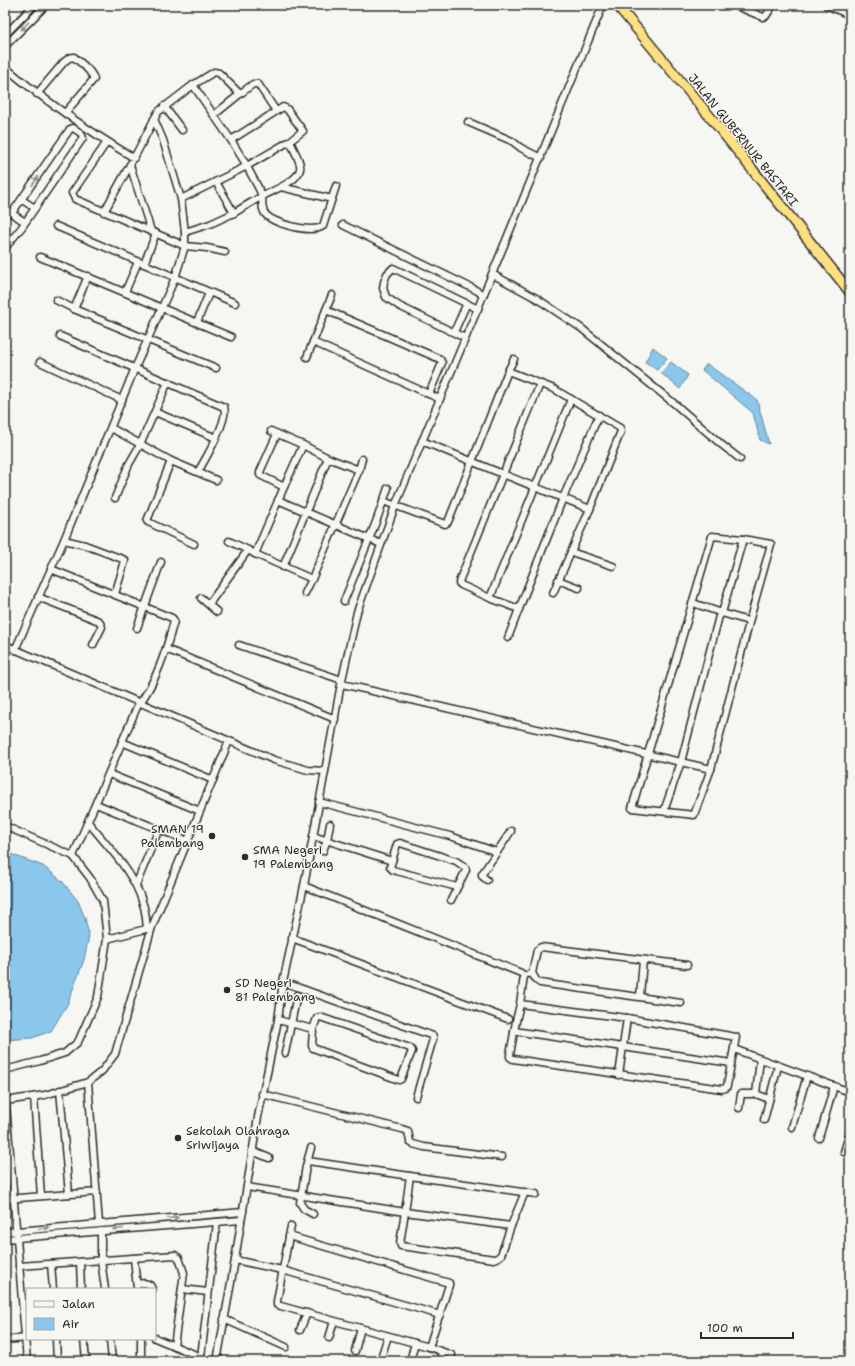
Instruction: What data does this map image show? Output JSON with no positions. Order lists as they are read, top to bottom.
{
  "streets": {
    "highway": ["JALAN GUBERNUR BASTARI"]
  },
  "places": [
    "SMAN 19 Palembang",
    "SMA Negeri 19 Palembang",
    "SD Negeri 81 Palembang",
    "Sekolah Olahraga Sriwijaya"
  ],
  "legend": ["Jalan", "Air"],
  "scale_bar": "100 m"
}
